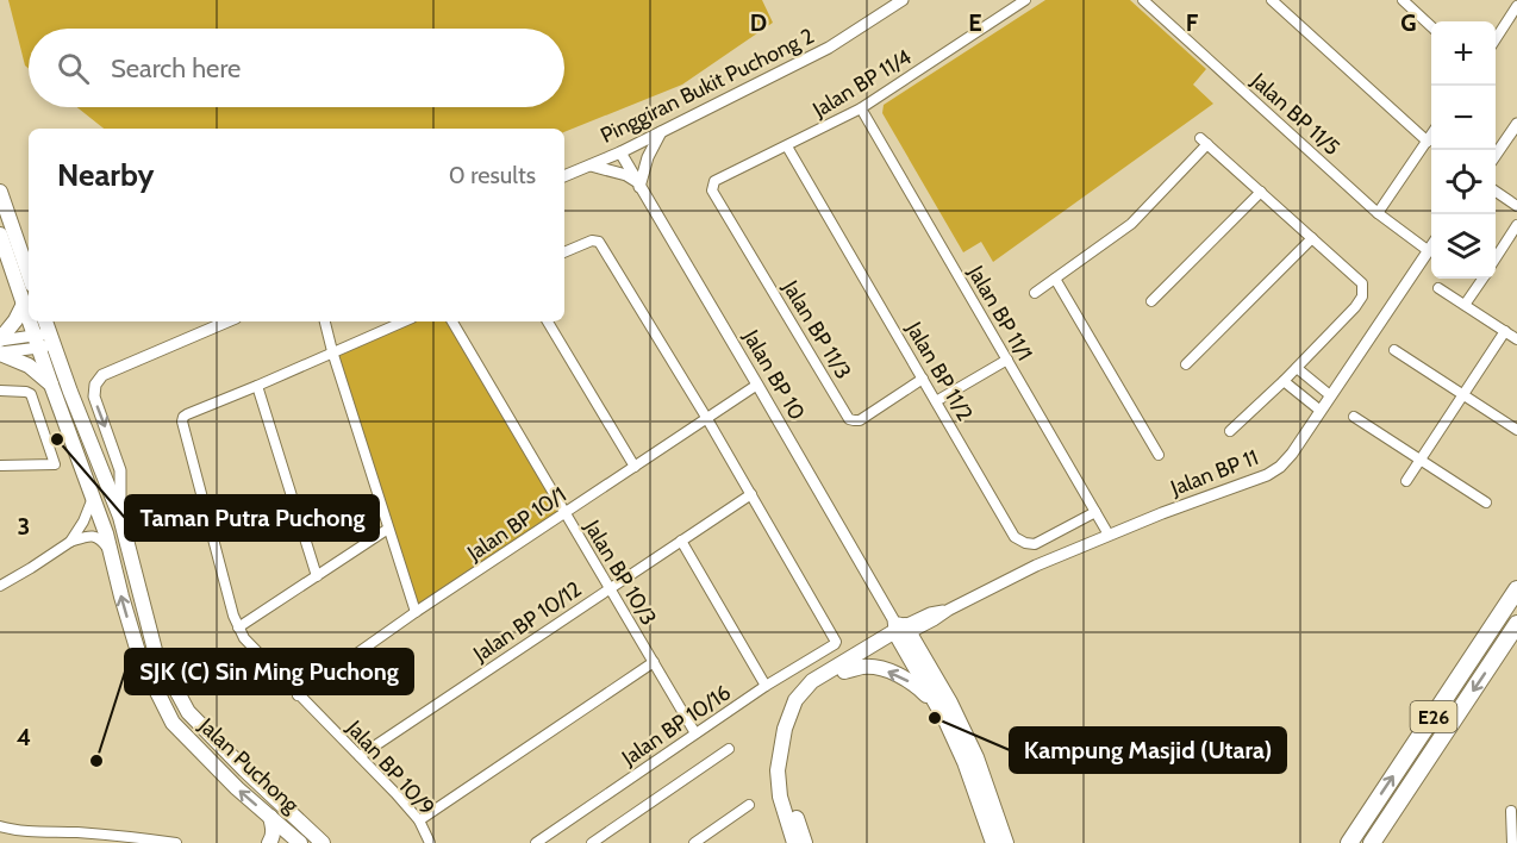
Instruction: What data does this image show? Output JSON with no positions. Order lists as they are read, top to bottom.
{
  "streets": {
    "highway": ["E26"],
    "main road": ["Jalan Puchong"],
    "street": [
      "Jalan BP 11/4",
      "Pinggiran Bukit Puchong 2",
      "Jalan BP 11/5",
      "Jalan BP 11/1",
      "Jalan BP 11/3",
      "Jalan BP 11/2",
      "Jalan BP 10",
      "Jalan BP 11",
      "Jalan BP 10/1",
      "Jalan BP 10/3",
      "Jalan BP 10/12",
      "Jalan BP 10/16",
      "Jalan BP 10/9"
    ]
  },
  "crossings": [
    ["Jalan BP 11/4", "Jalan BP 11/1"],
    ["Jalan BP 11/4", "Jalan BP 11/3"],
    ["Jalan BP 11/4", "Jalan BP 11/2"],
    ["Pinggiran Bukit Puchong 2", "Jalan BP 10"],
    ["Jalan BP 11/5", "Jalan BP 11"],
    ["Jalan BP 11/1", "Jalan BP 11/2"],
    ["Jalan BP 11/1", "Jalan BP 11"],
    ["Jalan BP 11/3", "Jalan BP 11/2"],
    ["Jalan BP 10", "Jalan BP 11"],
    ["Jalan BP 10", "Jalan BP 10/1"],
    ["Jalan BP 10/1", "Jalan BP 10/3"],
    ["Jalan BP 10/1", "Jalan BP 10/9"],
    ["Jalan BP 10/3", "Jalan BP 10/12"],
    ["Jalan BP 10/3", "Jalan BP 10/16"],
    ["Jalan BP 10/12", "Jalan BP 10/16"],
    ["Jalan BP 10/12", "Jalan BP 10/9"]
  ],
  "places": ["Taman Putra Puchong", "Kampung Masjid (Utara)", "SJK (C) Sin Ming Puchong"],
  "page": {
    "map_buttons": ["+", "−"],
    "search": "Search here",
    "heading": ["Nearby", "0 results"]
  },
  "grid": {
    "columns": [
      "D",
      "E",
      "F",
      "G"
    ],
    "rows": ["3", "4"]
  }
}
